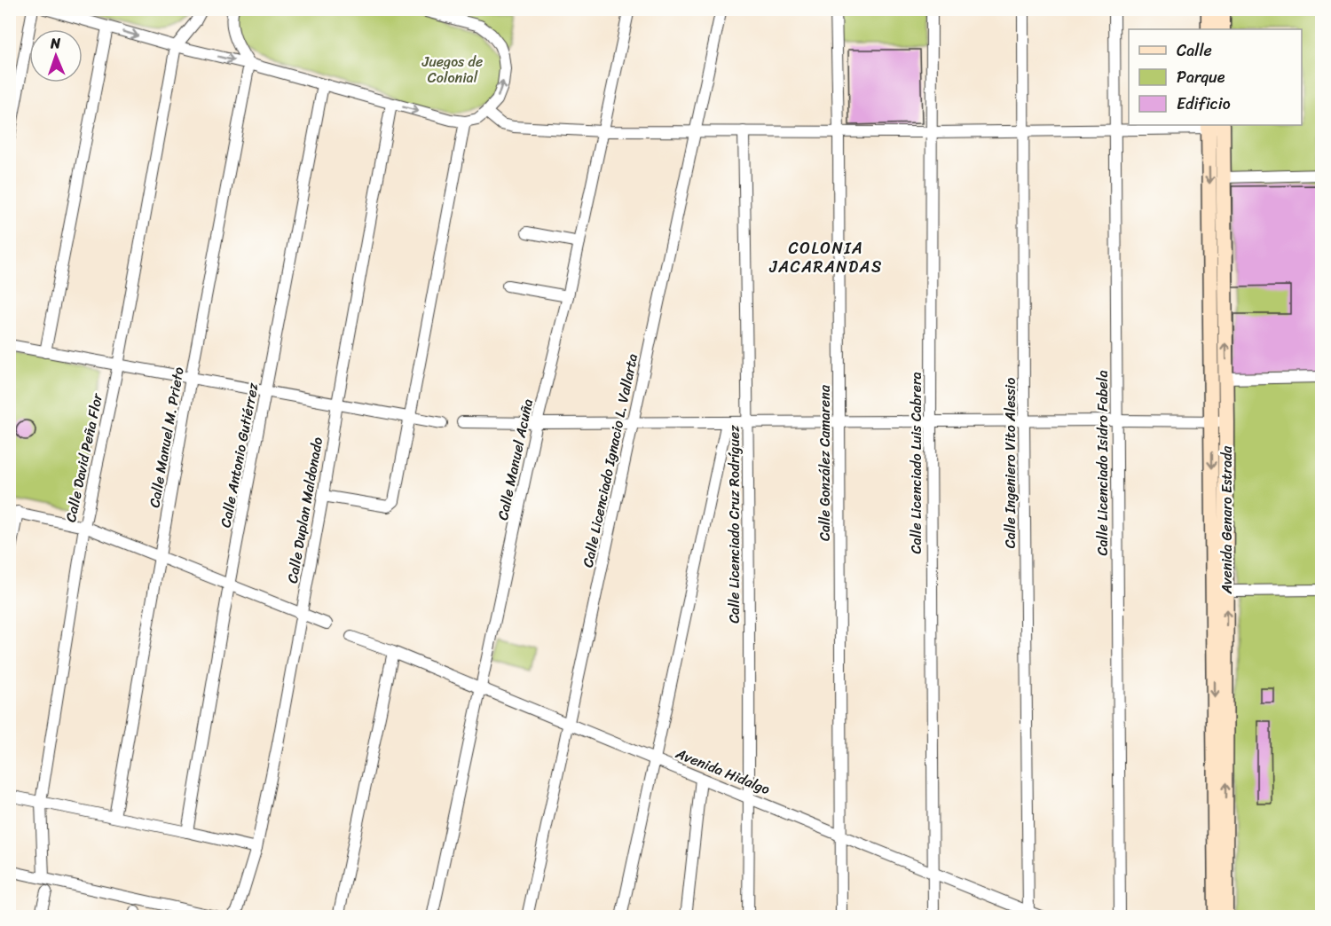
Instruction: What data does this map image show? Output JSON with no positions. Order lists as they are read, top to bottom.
{
  "streets": {
    "street": [
      "Calle Manuel M. Prieto",
      "Calle Antonio Gutiérrez",
      "Calle David Peña Flor",
      "Calle Manuel Acuña",
      "Calle Licenciado Ignacio L. Vallarta",
      "Calle González Camarena",
      "Calle Licenciado Luis Cabrera",
      "Calle Ingeniero Vito Alessio",
      "Calle Licenciado Isidro Fabela",
      "Calle Duplan Maldonado",
      "Avenida Genaro Estrada",
      "Calle Licenciado Cruz Rodríguez",
      "Avenida Hidalgo"
    ]
  },
  "crossings": [
    ["Calle Manuel Acuña", "Avenida Hidalgo"],
    ["Calle Licenciado Ignacio L. Vallarta", "Avenida Hidalgo"],
    ["Calle González Camarena", "Avenida Hidalgo"],
    ["Calle Licenciado Luis Cabrera", "Avenida Hidalgo"],
    ["Calle Ingeniero Vito Alessio", "Avenida Hidalgo"],
    ["Calle Licenciado Cruz Rodríguez", "Avenida Hidalgo"]
  ],
  "districts": ["COLONIA JACARANDAS"],
  "parks": ["Juegos de Colonial"],
  "legend": ["Calle", "Parque", "Edificio"],
  "north": "top"
}
